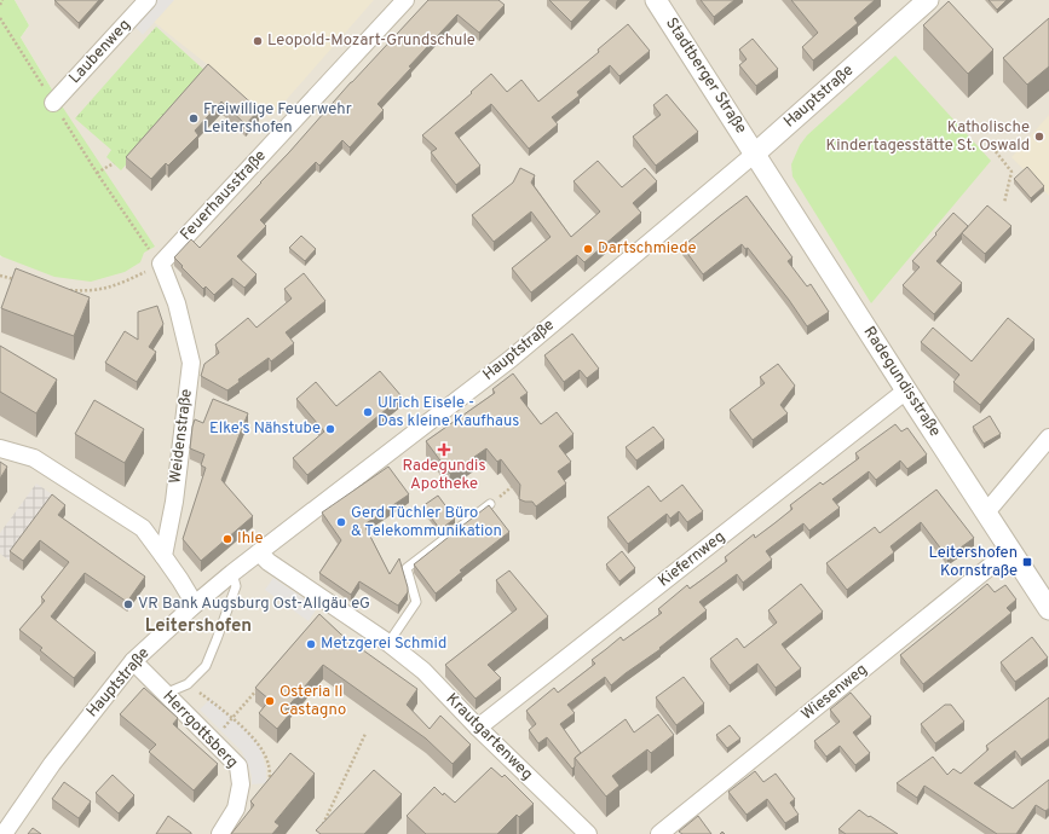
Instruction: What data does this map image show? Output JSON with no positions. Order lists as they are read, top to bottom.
{
  "streets": {
    "street": [
      "Laubenweg",
      "Stadtberger Straße",
      "Hauptstraße",
      "Feuerhausstraße",
      "Radegundisstraße",
      "Weidenstraße",
      "Kiefernweg",
      "Wiesenweg",
      "Herrgottsberg",
      "Krautgartenweg"
    ]
  },
  "crossings": [
    ["Stadtberger Straße", "Hauptstraße"],
    ["Stadtberger Straße", "Radegundisstraße"],
    ["Hauptstraße", "Radegundisstraße"],
    ["Hauptstraße", "Herrgottsberg"],
    ["Hauptstraße", "Krautgartenweg"],
    ["Feuerhausstraße", "Weidenstraße"],
    ["Radegundisstraße", "Kiefernweg"],
    ["Radegundisstraße", "Wiesenweg"],
    ["Kiefernweg", "Krautgartenweg"]
  ],
  "districts": ["Leitershofen"],
  "places": {
    "other": [
      "Leopold-Mozart-Grundschule",
      "Freiwillige Feuerwehr Leitershofen",
      "Katholische Kindertagesstätte St. Oswald",
      "Dartschmiede",
      "Ulrich Eisele - Das kleine Kaufhaus",
      "Elke's Nähstube",
      "Gerd Tüchler Büro & Telekommunikation",
      "Ihle",
      "VR Bank Augsburg Ost-Allgäu eG",
      "Metzgerei Schmid",
      "Osteria Il Castagno"
    ],
    "health": ["Radegundis Apotheke"],
    "transit": ["Leitershofen Kornstraße"]
  }
}
